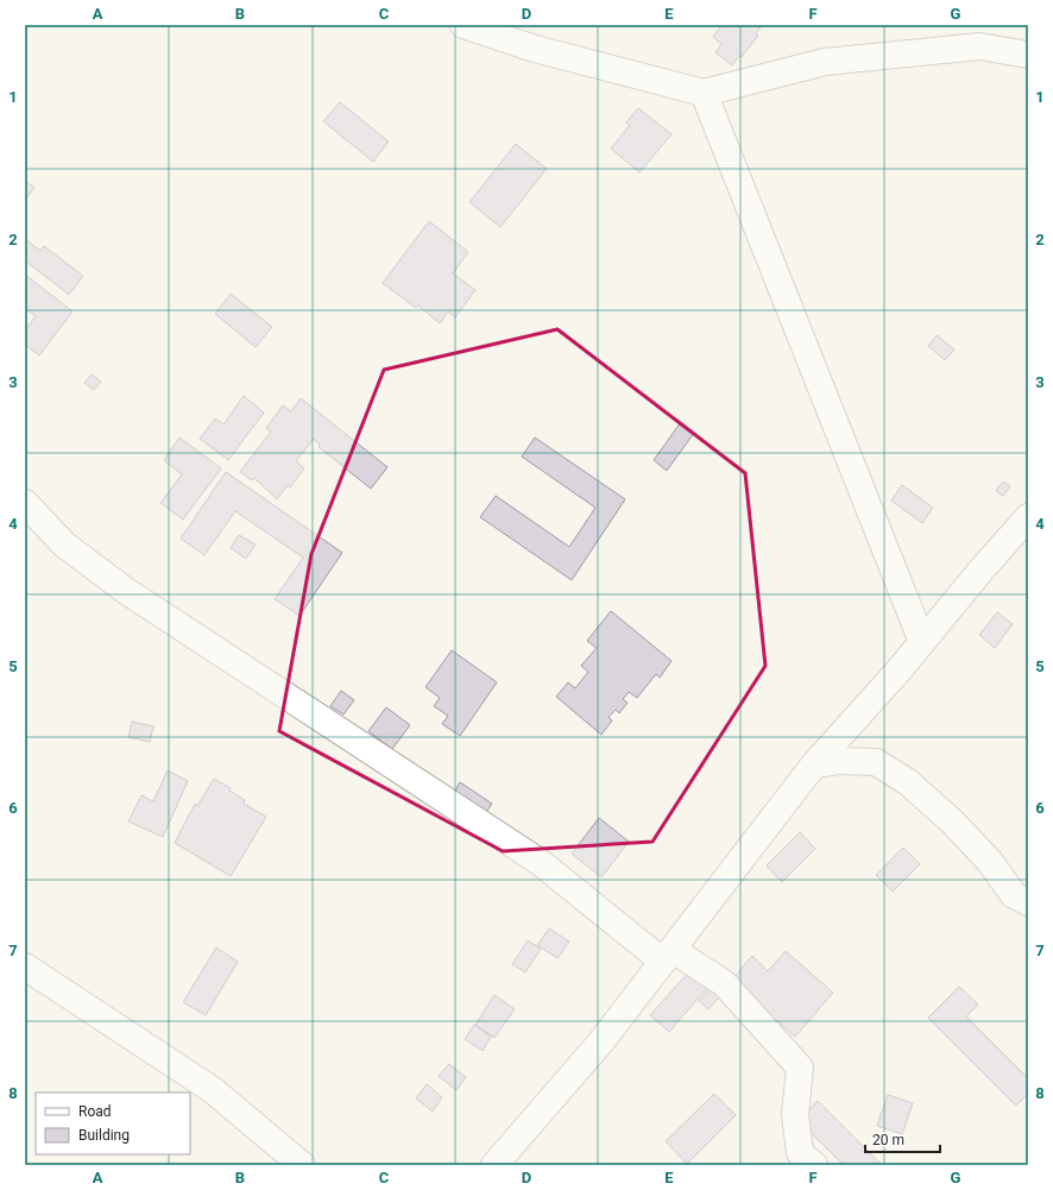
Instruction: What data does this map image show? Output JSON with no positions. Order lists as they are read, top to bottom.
{
  "legend": ["Road", "Building"],
  "scale_bar": "20 m",
  "grid": {
    "columns": [
      "A",
      "B",
      "C",
      "D",
      "E",
      "F",
      "G"
    ],
    "rows": [
      "1",
      "2",
      "3",
      "4",
      "5",
      "6",
      "7",
      "8"
    ]
  }
}
